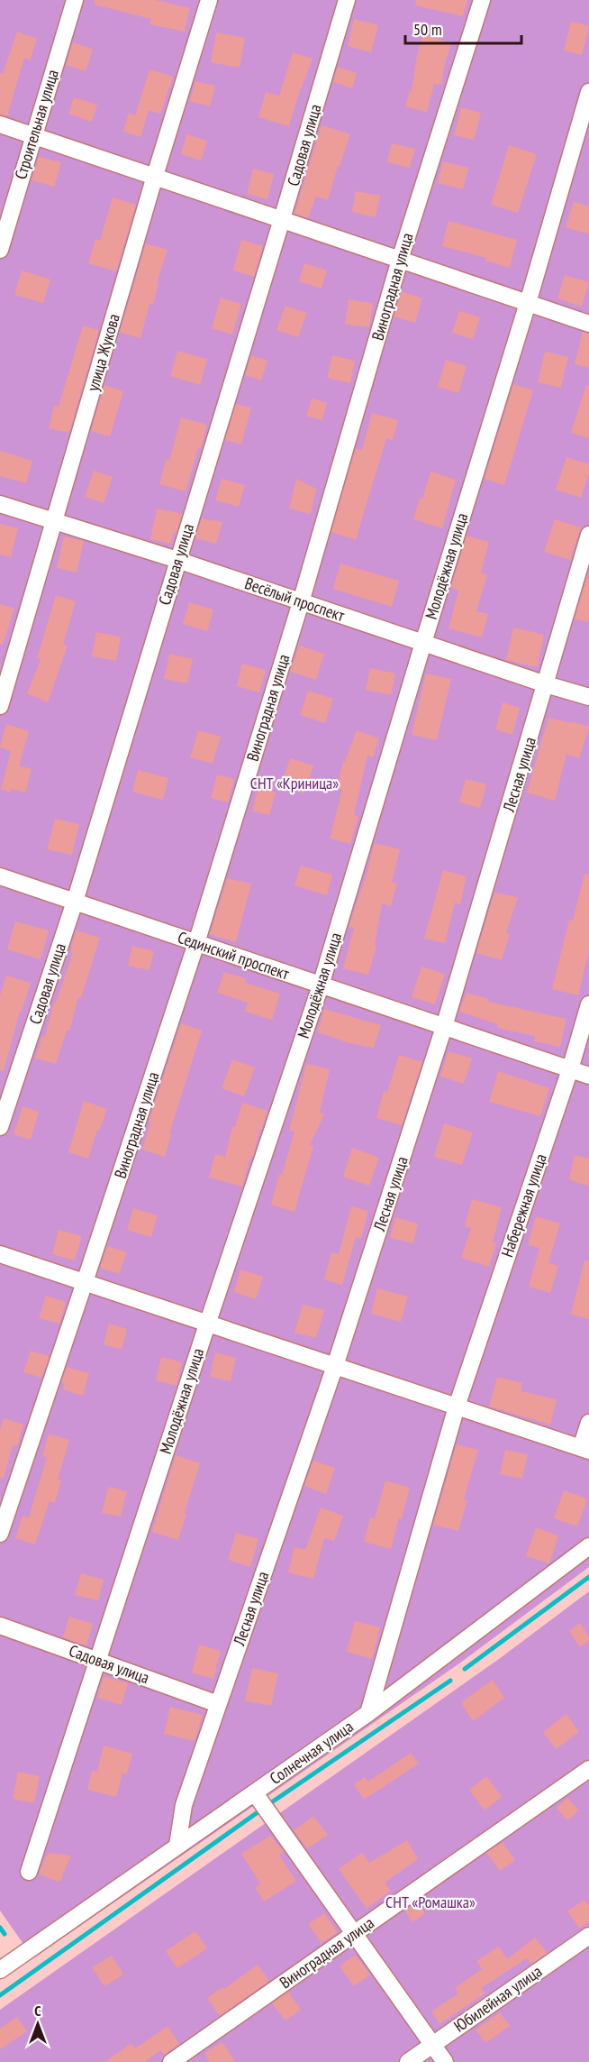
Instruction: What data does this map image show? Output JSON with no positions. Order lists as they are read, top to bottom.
{
  "streets": {
    "street": [
      "Строительная улица",
      "Садовая улица",
      "Виноградная улица",
      "улица Жукова",
      "Молодёжная улица",
      "Весёлый проспект",
      "Лесная улица",
      "Сединский проспект",
      "Набережная улица",
      "Солнечная улица",
      "Юбилейная улица"
    ]
  },
  "crossings": [
    ["Садовая улица", "Молодёжная улица"],
    ["Садовая улица", "Весёлый проспект"],
    ["Садовая улица", "Лесная улица"],
    ["Садовая улица", "Сединский проспект"],
    ["Виноградная улица", "Весёлый проспект"],
    ["Виноградная улица", "Сединский проспект"],
    ["улица Жукова", "Весёлый проспект"],
    ["Молодёжная улица", "Весёлый проспект"],
    ["Молодёжная улица", "Сединский проспект"],
    ["Весёлый проспект", "Лесная улица"],
    ["Лесная улица", "Сединский проспект"],
    ["Лесная улица", "Солнечная улица"],
    ["Сединский проспект", "Набережная улица"],
    ["Набережная улица", "Солнечная улица"]
  ],
  "parks": ["СНТ «Криница»", "СНТ «Ромашка»"],
  "scale_bar": "50 m",
  "north": "top"
}
